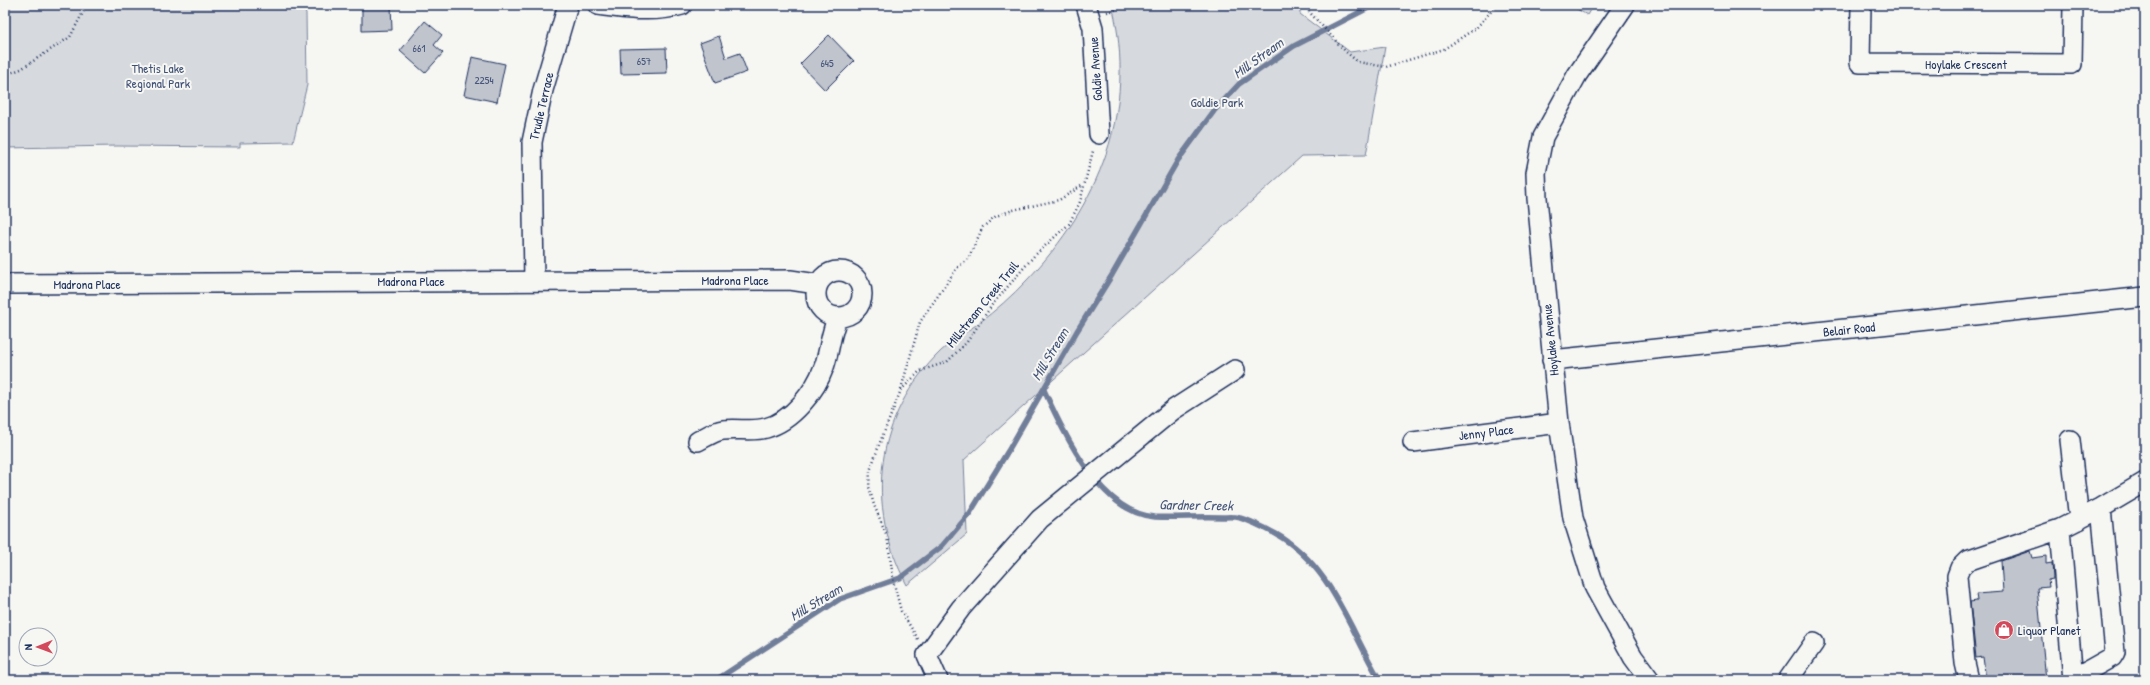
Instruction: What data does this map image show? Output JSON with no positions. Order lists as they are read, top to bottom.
{
  "streets": {
    "street": [
      "Hoylake Crescent",
      "Goldie Avenue",
      "Trudie Terrace",
      "Madrona Place",
      "Belair Road",
      "Hoylake Avenue",
      "Jenny Place"
    ],
    "path": ["Millstream Creek Trail"]
  },
  "crossings": [
    ["Goldie Avenue", "Millstream Creek Trail"],
    ["Trudie Terrace", "Madrona Place"],
    ["Belair Road", "Hoylake Avenue"],
    ["Hoylake Avenue", "Jenny Place"]
  ],
  "water": ["Mill Stream", "Gardner Creek"],
  "parks": ["Thetis Lake Regional Park", "Goldie Park"],
  "places": {
    "shop": ["Liquor Planet"]
  },
  "house_numbers": [
    "661",
    "657",
    "645",
    "2254"
  ],
  "north": "left"
}
